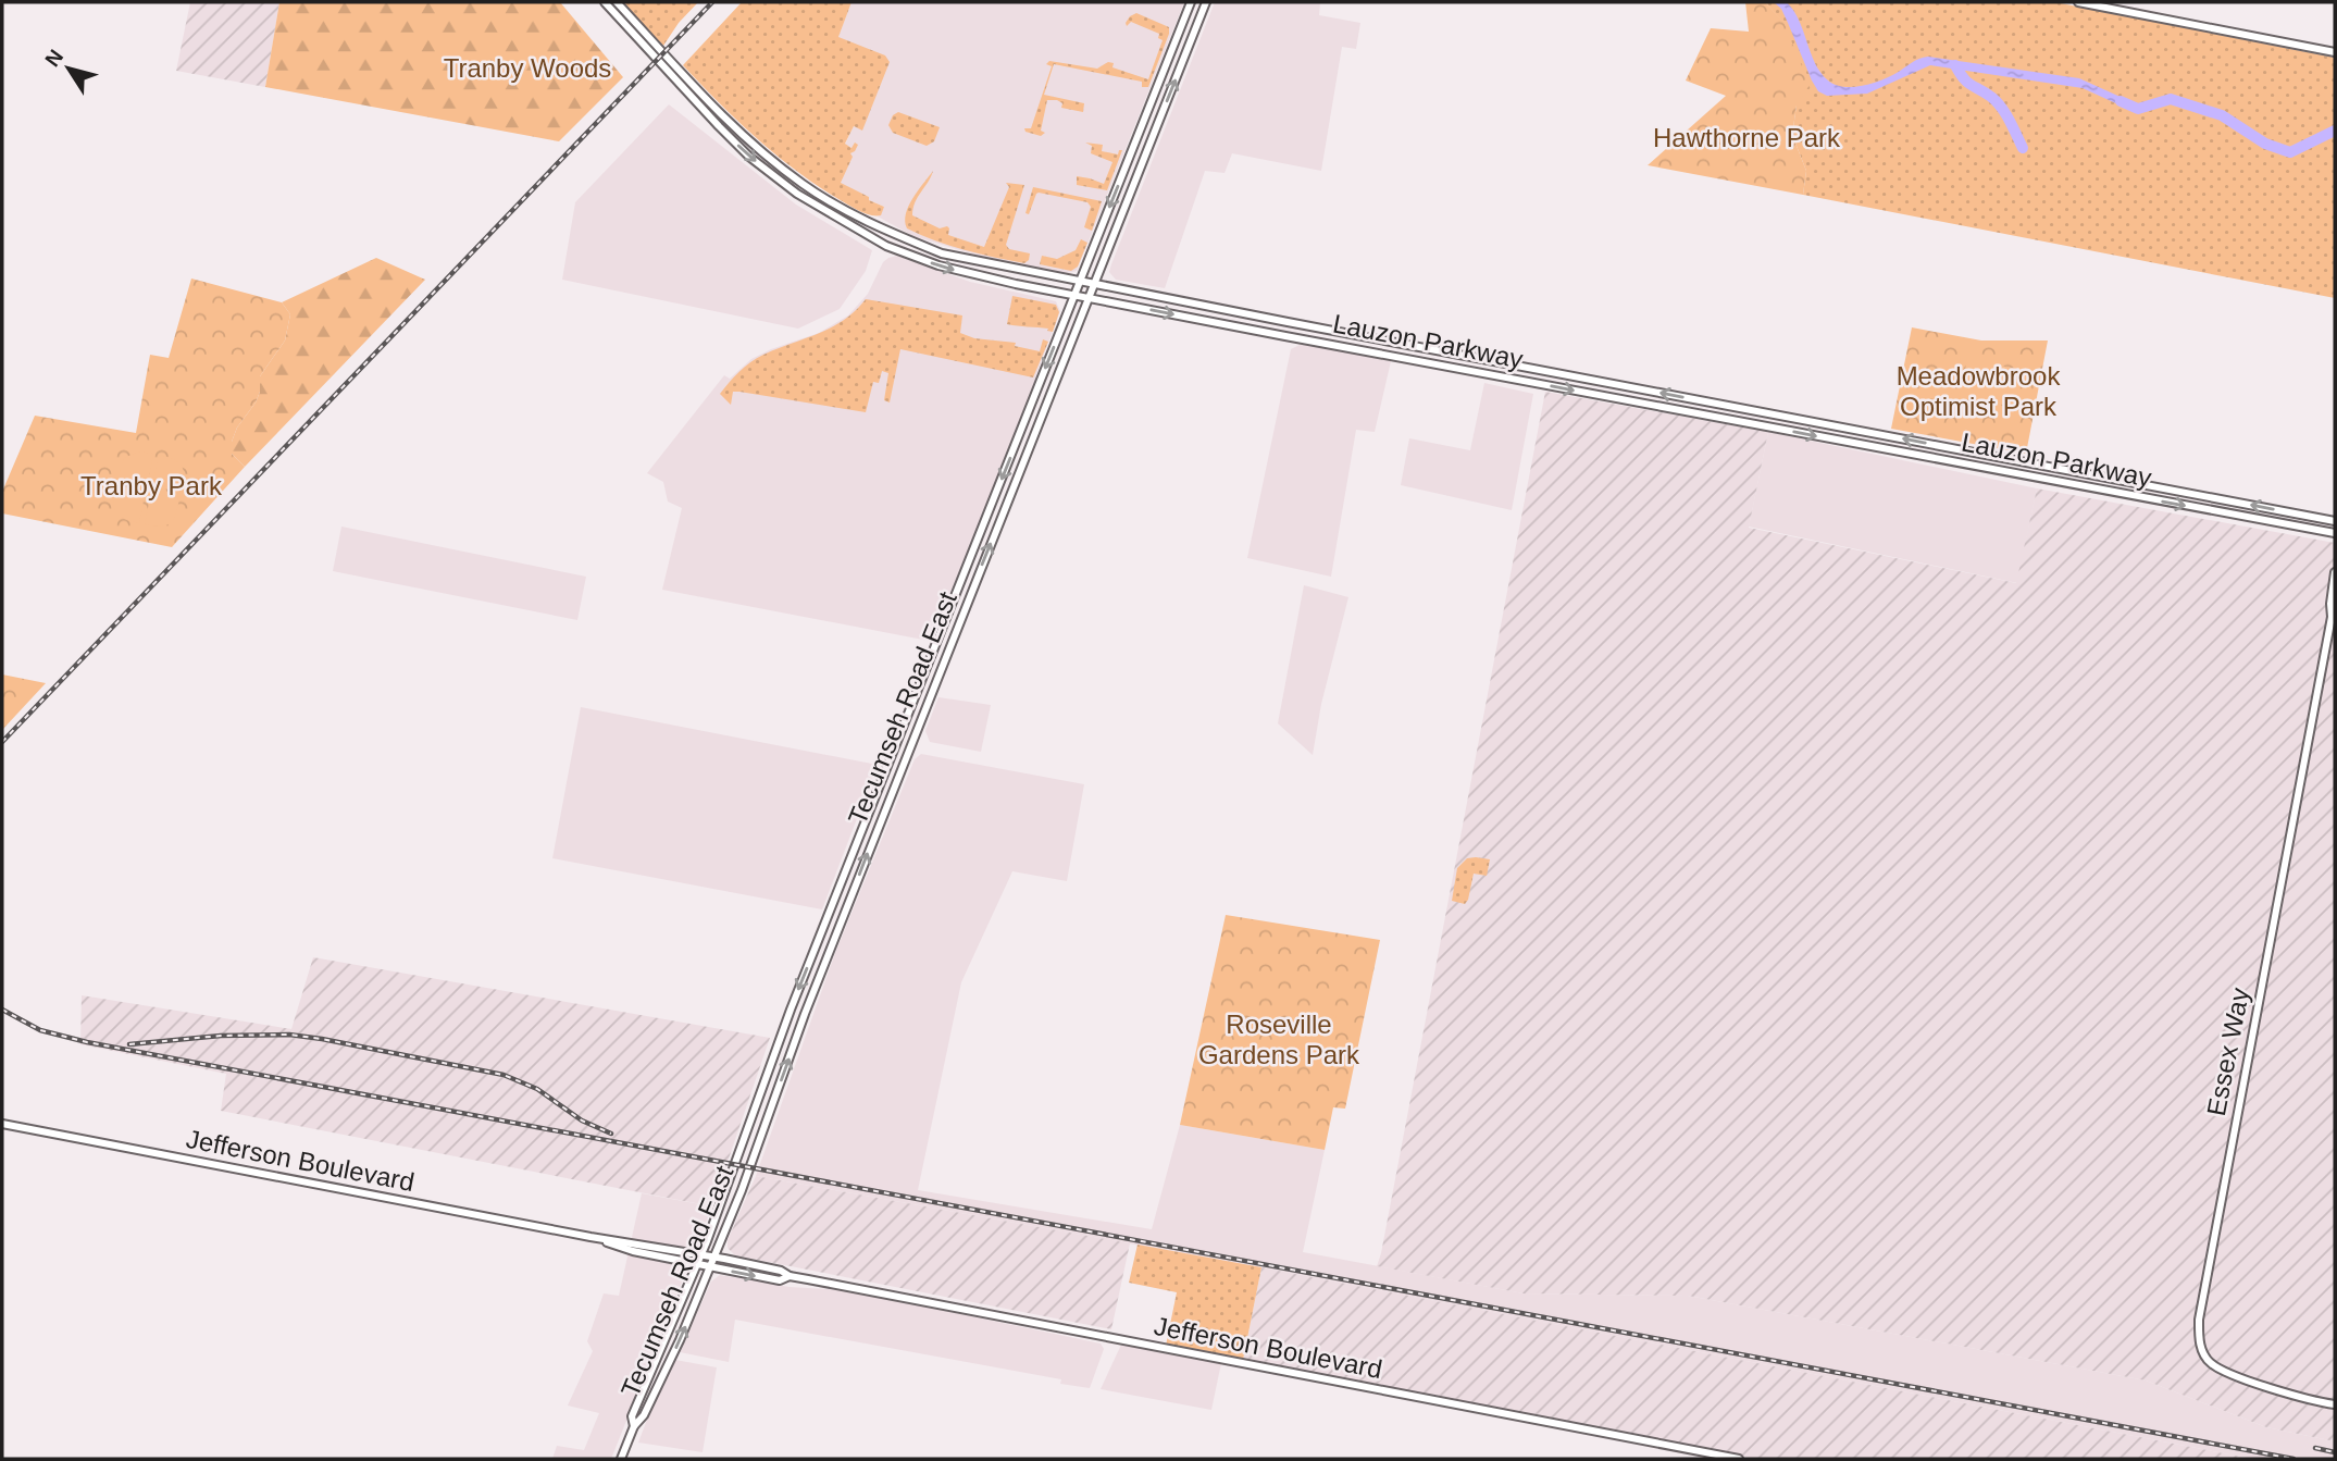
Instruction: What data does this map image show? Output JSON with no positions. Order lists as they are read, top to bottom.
{
  "streets": {
    "main road": [
      "Lauzon Parkway",
      "Tecumseh Road East",
      "Essex Way",
      "Jefferson Boulevard"
    ]
  },
  "crossings": [
    ["Lauzon Parkway", "Tecumseh Road East"],
    ["Tecumseh Road East", "Jefferson Boulevard"]
  ],
  "parks": [
    "Tranby Woods",
    "Hawthorne Park",
    "Meadowbrook Optimist Park",
    "Tranby Park",
    "Roseville Gardens Park"
  ],
  "north": "top left"
}
